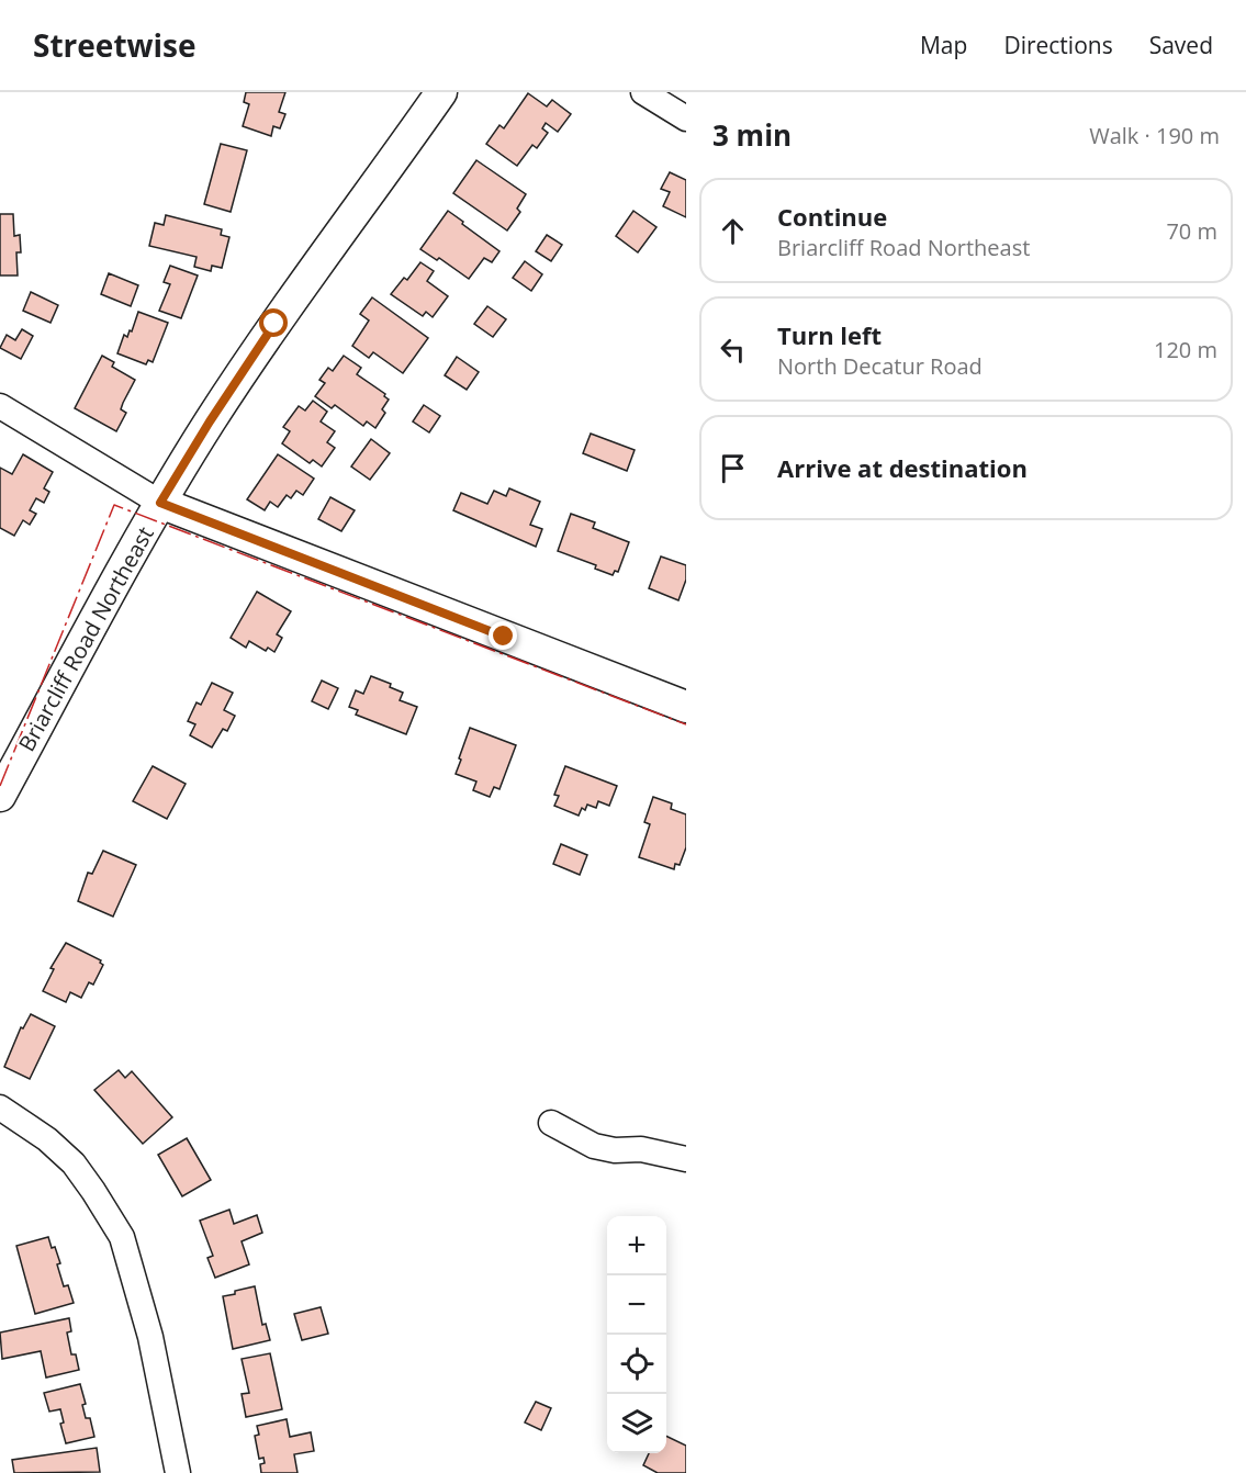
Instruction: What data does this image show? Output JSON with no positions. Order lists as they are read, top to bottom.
{
  "streets": {
    "main road": ["Briarcliff Road Northeast"]
  },
  "page": {
    "header": "Streetwise",
    "nav": ["Map", "Directions", "Saved"],
    "heading": ["3 min", "Walk · 190 m"],
    "list": [
      ["Continue", "Briarcliff Road Northeast", "70 m"],
      ["Turn left", "North Decatur Road", "120 m"],
      "Arrive at destination"
    ],
    "map_buttons": ["+", "−"]
  }
}
